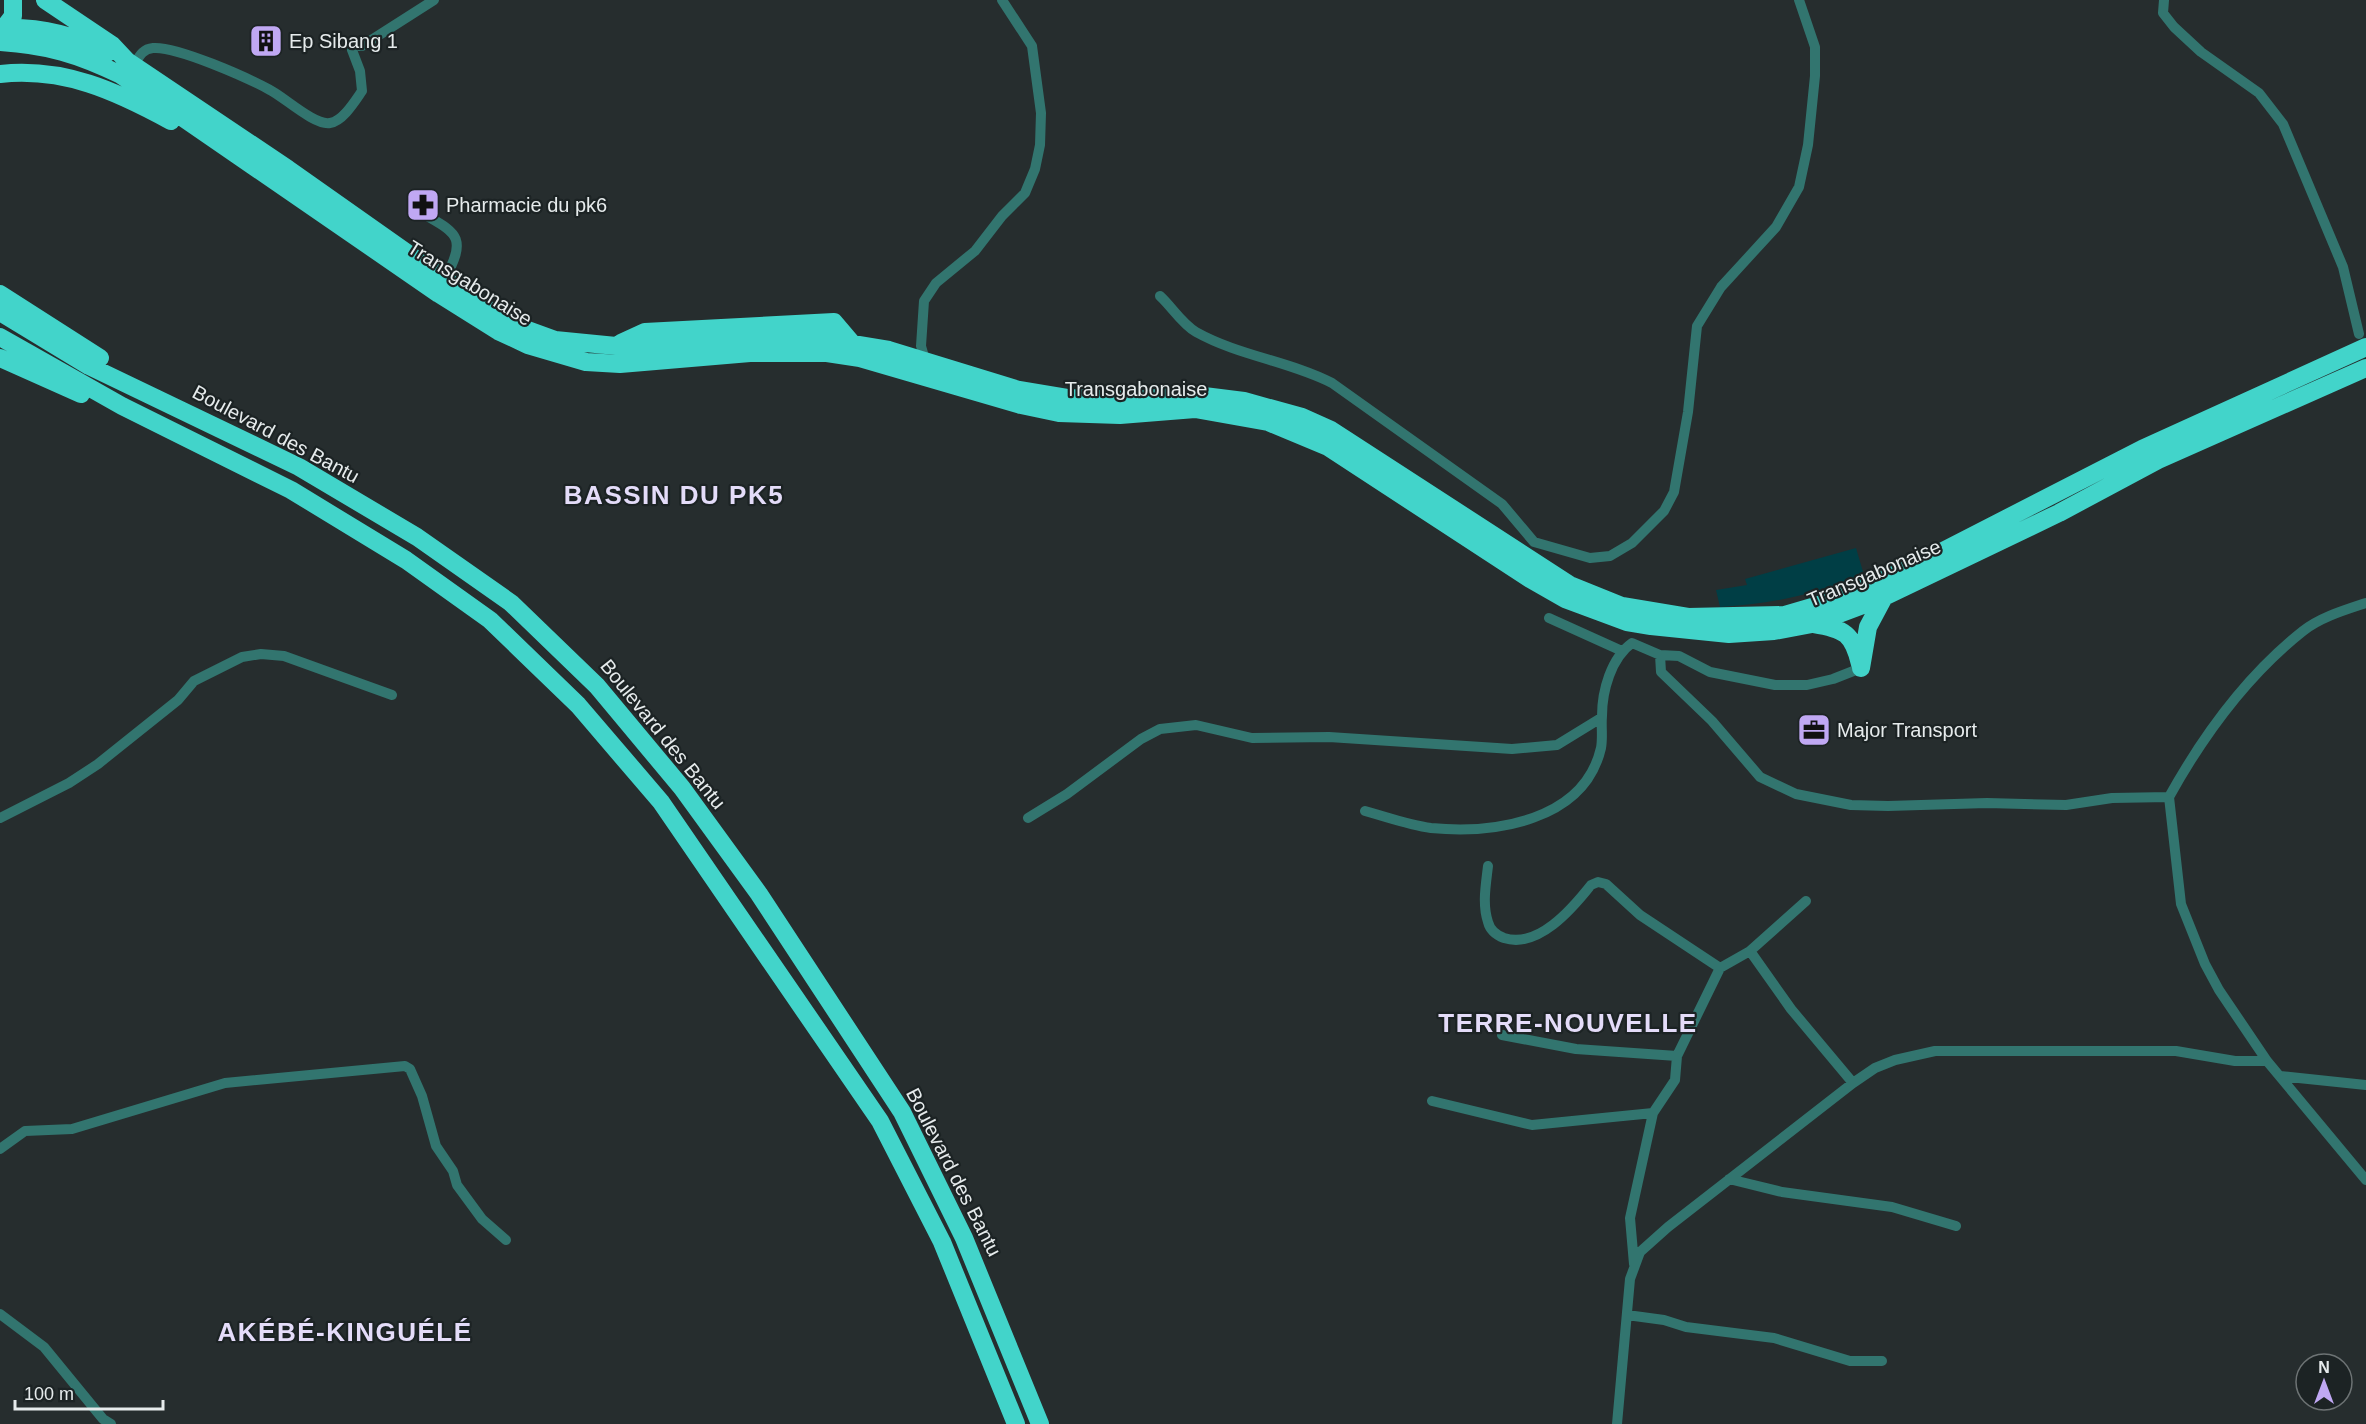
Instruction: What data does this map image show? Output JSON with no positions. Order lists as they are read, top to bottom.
{
  "streets": {
    "highway": ["Transgabonaise", "Boulevard des Bantu"]
  },
  "districts": ["BASSIN DU PK5", "TERRE-NOUVELLE", "AKÉBÉ-KINGUÉLÉ"],
  "places": {
    "building": ["Ep Sibang 1"],
    "pharmacy": ["Pharmacie du pk6"],
    "office": ["Major Transport"]
  },
  "scale_bar": "100 m",
  "north": "top"
}
